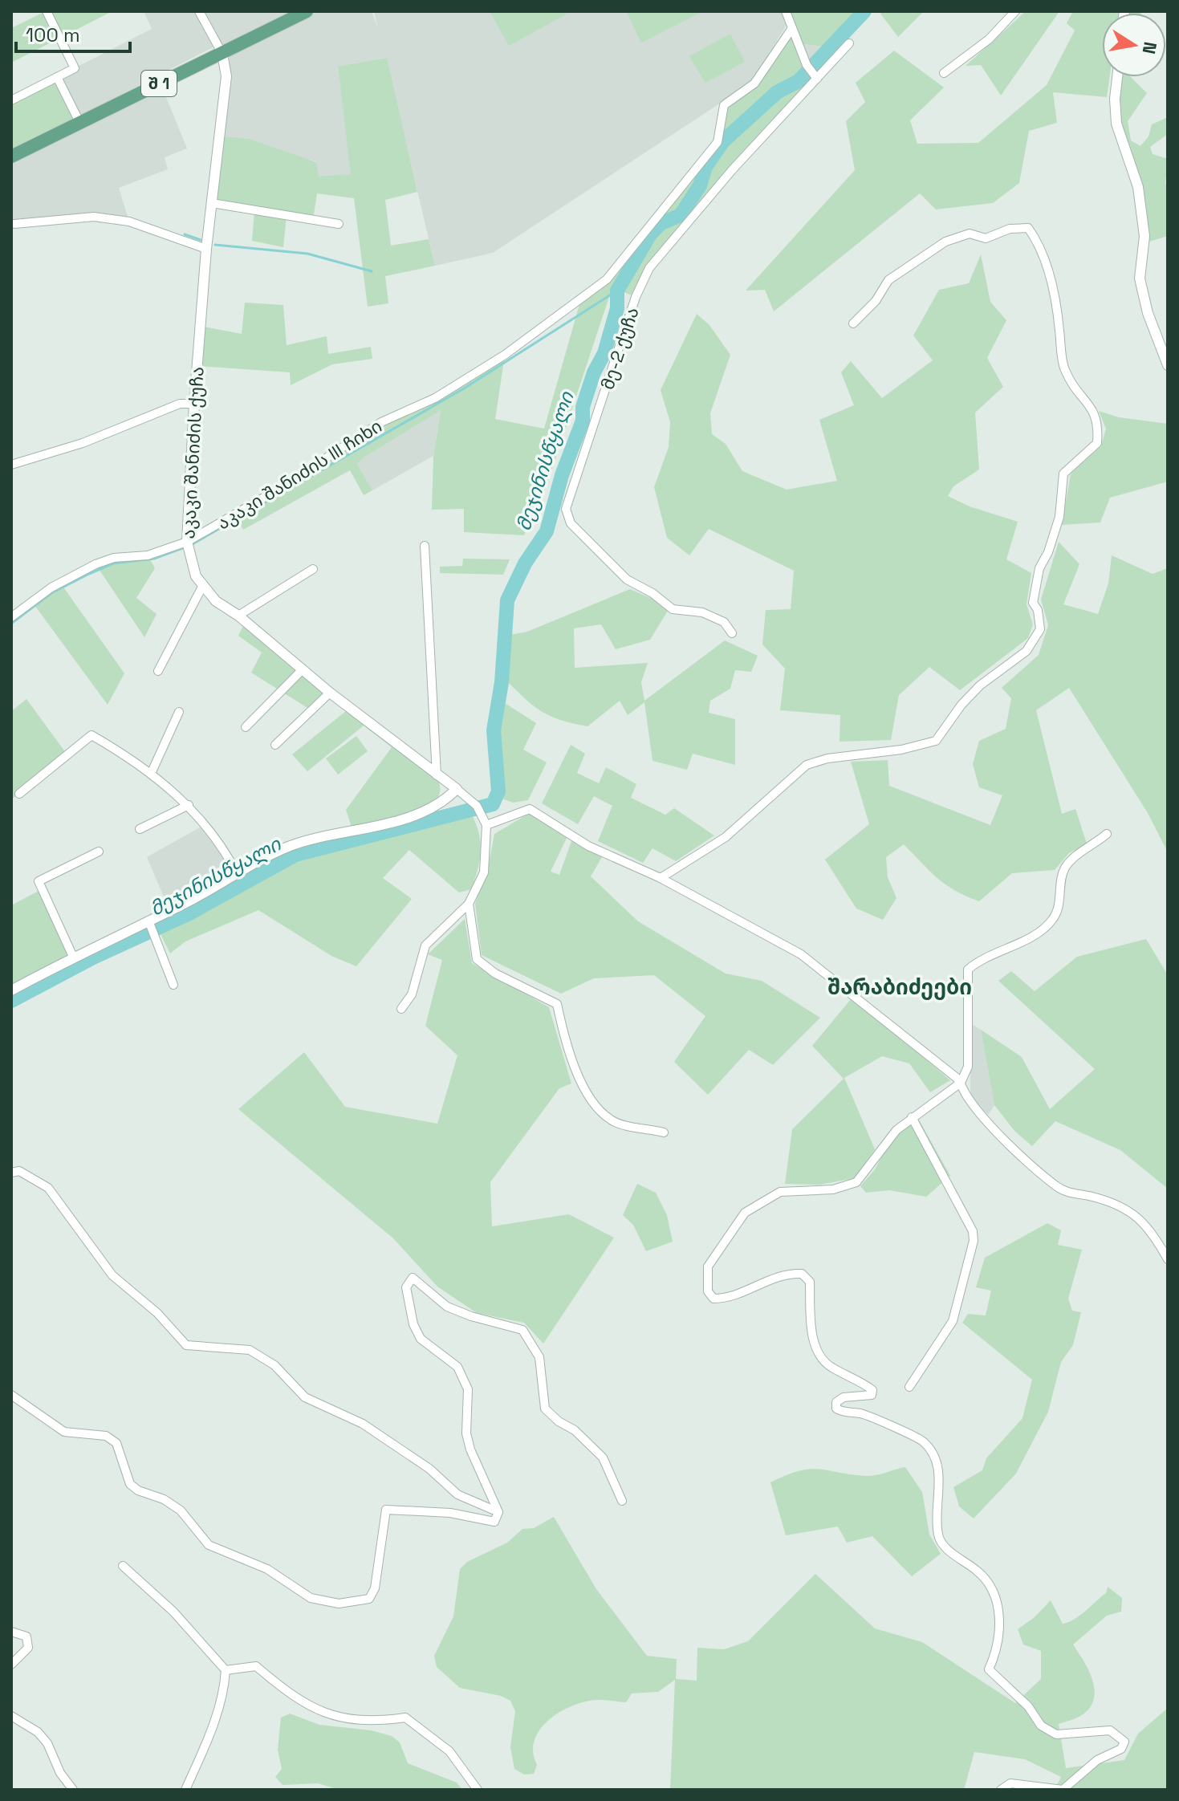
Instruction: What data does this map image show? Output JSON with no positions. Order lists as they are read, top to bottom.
{
  "streets": {
    "main road": ["შ 1"],
    "street": ["მე-2 ქუჩა", "აკაკი შანიძის ქუჩა", "აკაკი შანიძის III ჩიხი"]
  },
  "crossings": [
    ["შ 1", "აკაკი შანიძის ქუჩა"],
    ["აკაკი შანიძის ქუჩა", "აკაკი შანიძის III ჩიხი"]
  ],
  "districts": ["შარაბიძეები"],
  "water": ["მეჯინისწყალი"],
  "scale_bar": "100 m",
  "north": "right"
}
